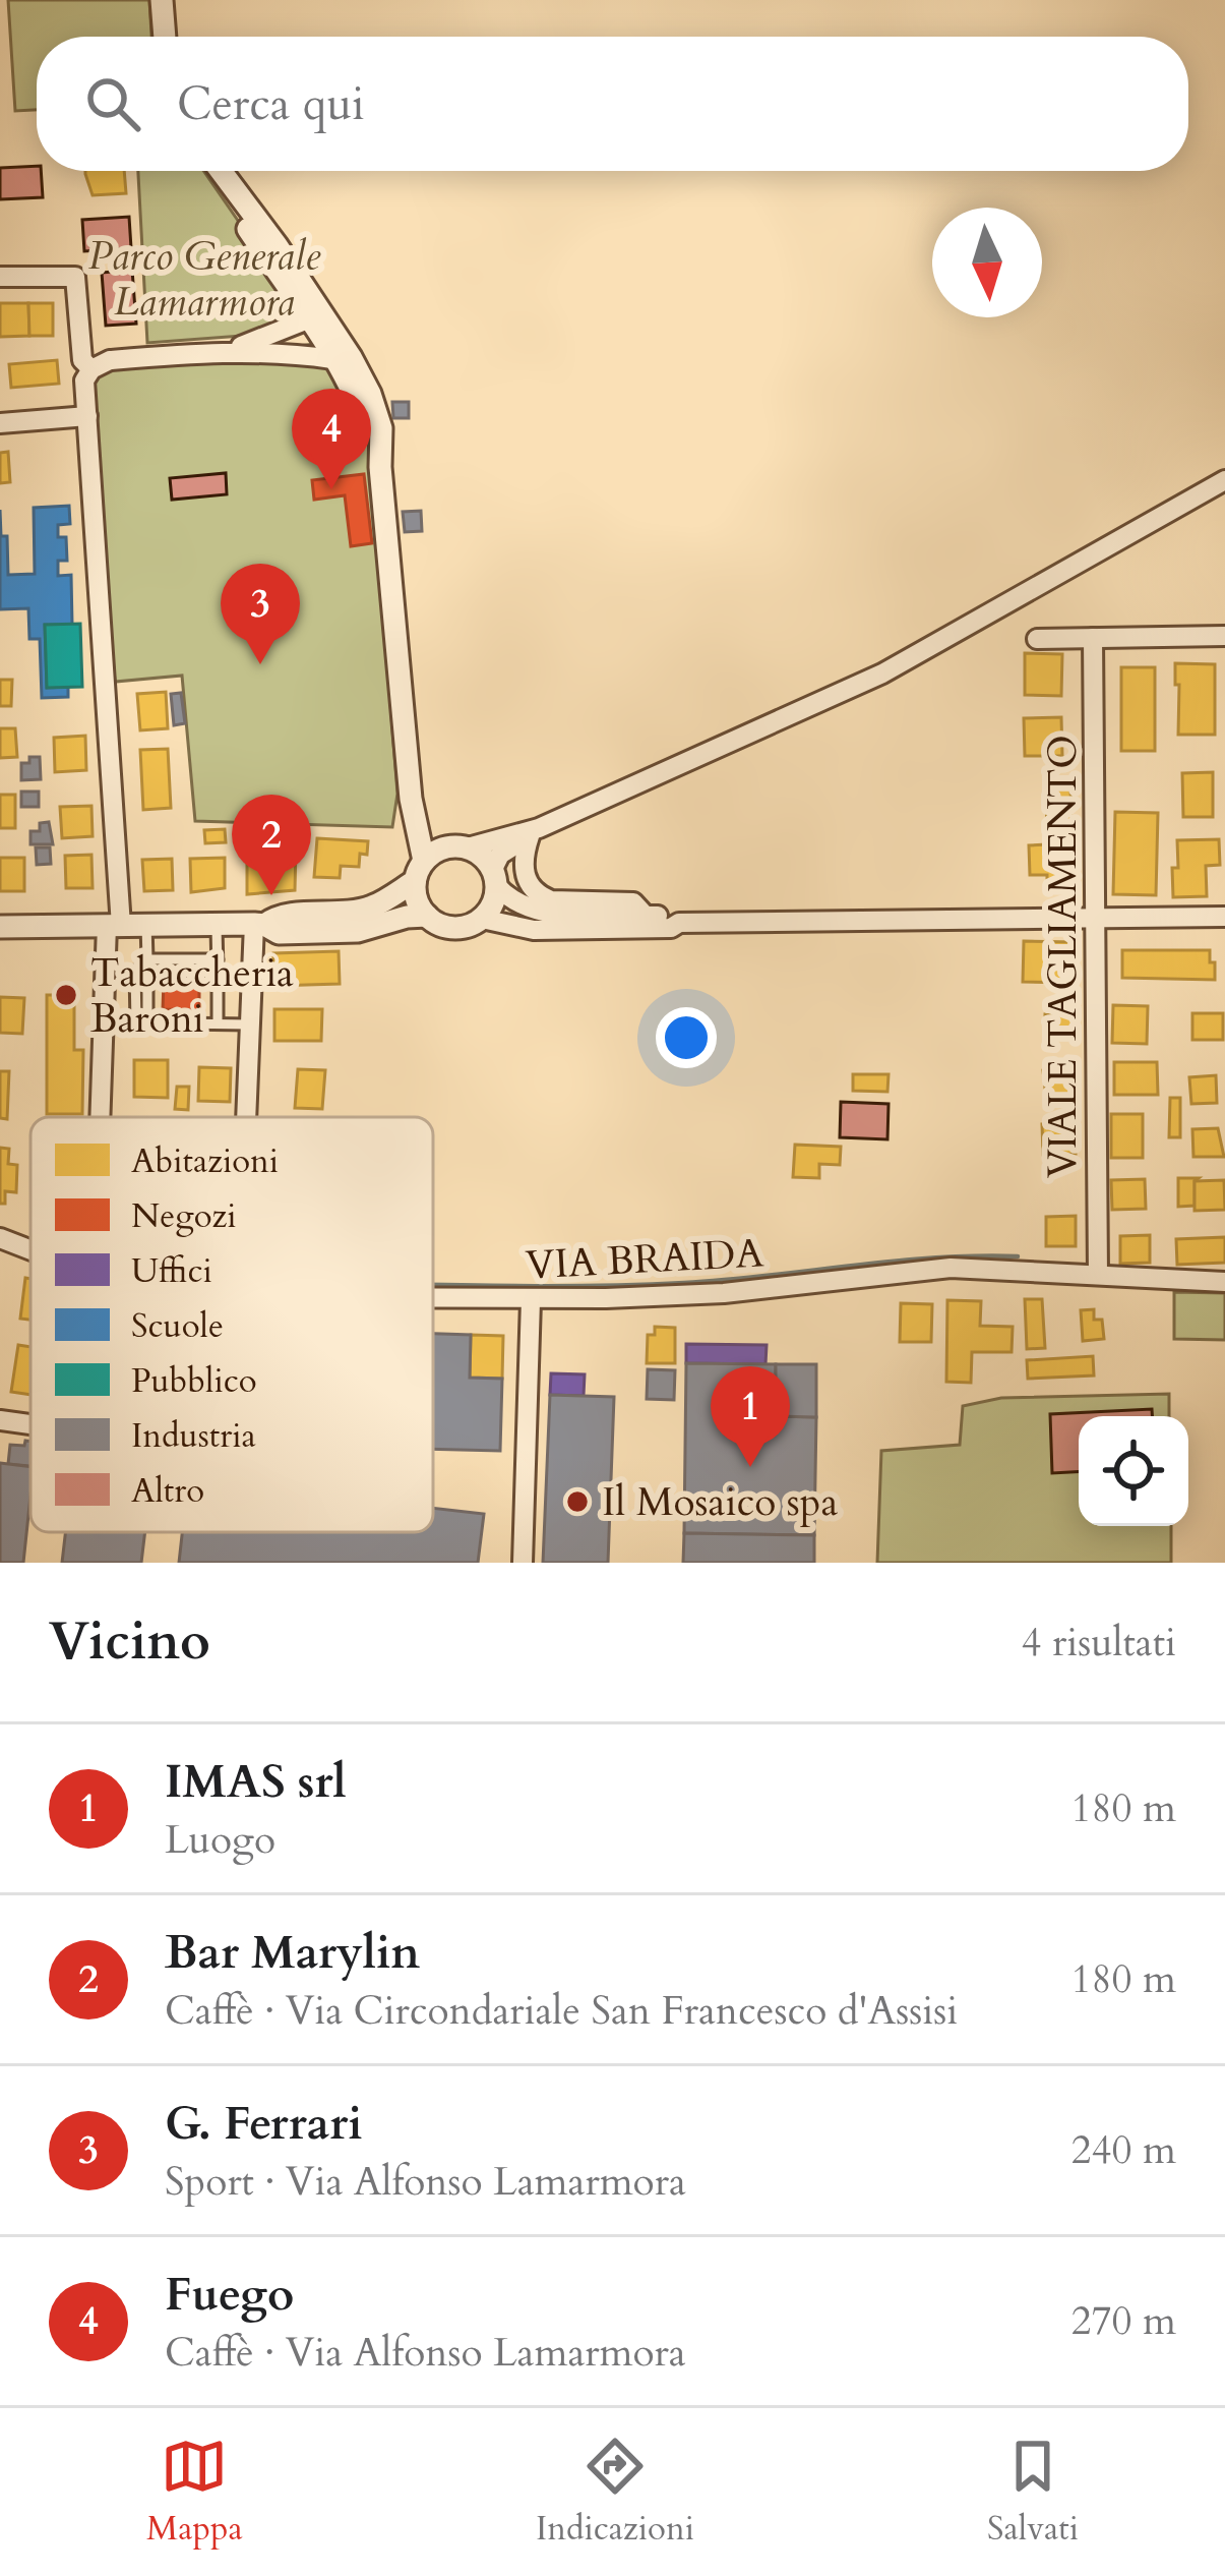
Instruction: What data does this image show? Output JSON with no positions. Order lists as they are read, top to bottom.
{
  "streets": {
    "street": ["VIALE TAGLIAMENTO", "VIA BRAIDA"]
  },
  "crossings": [
    ["VIALE TAGLIAMENTO", "VIA BRAIDA"]
  ],
  "parks": ["Parco Generale Lamarmora"],
  "places": ["Tabaccheria Baroni", "Il Mosaico spa"],
  "legend": [
    "Abitazioni",
    "Negozi",
    "Uffici",
    "Scuole",
    "Pubblico",
    "Industria",
    "Altro"
  ],
  "north": "bottom",
  "page": {
    "search": "Cerca qui",
    "pins": [
      "4",
      "3",
      "2",
      "1"
    ],
    "heading": ["Vicino", "4 risultati"],
    "list": [
      {
        "mark": "1",
        "name": "IMAS srl",
        "note": "Luogo",
        "value": "180 m"
      },
      {
        "mark": "2",
        "name": "Bar Marylin",
        "note": "Caffè · Via Circondariale San Francesco d'Assisi",
        "value": "180 m"
      },
      {
        "mark": "3",
        "name": "G. Ferrari",
        "note": "Sport · Via Alfonso Lamarmora",
        "value": "240 m"
      },
      {
        "mark": "4",
        "name": "Fuego",
        "note": "Caffè · Via Alfonso Lamarmora",
        "value": "270 m"
      }
    ],
    "nav": ["Mappa", "Indicazioni", "Salvati"]
  }
}
